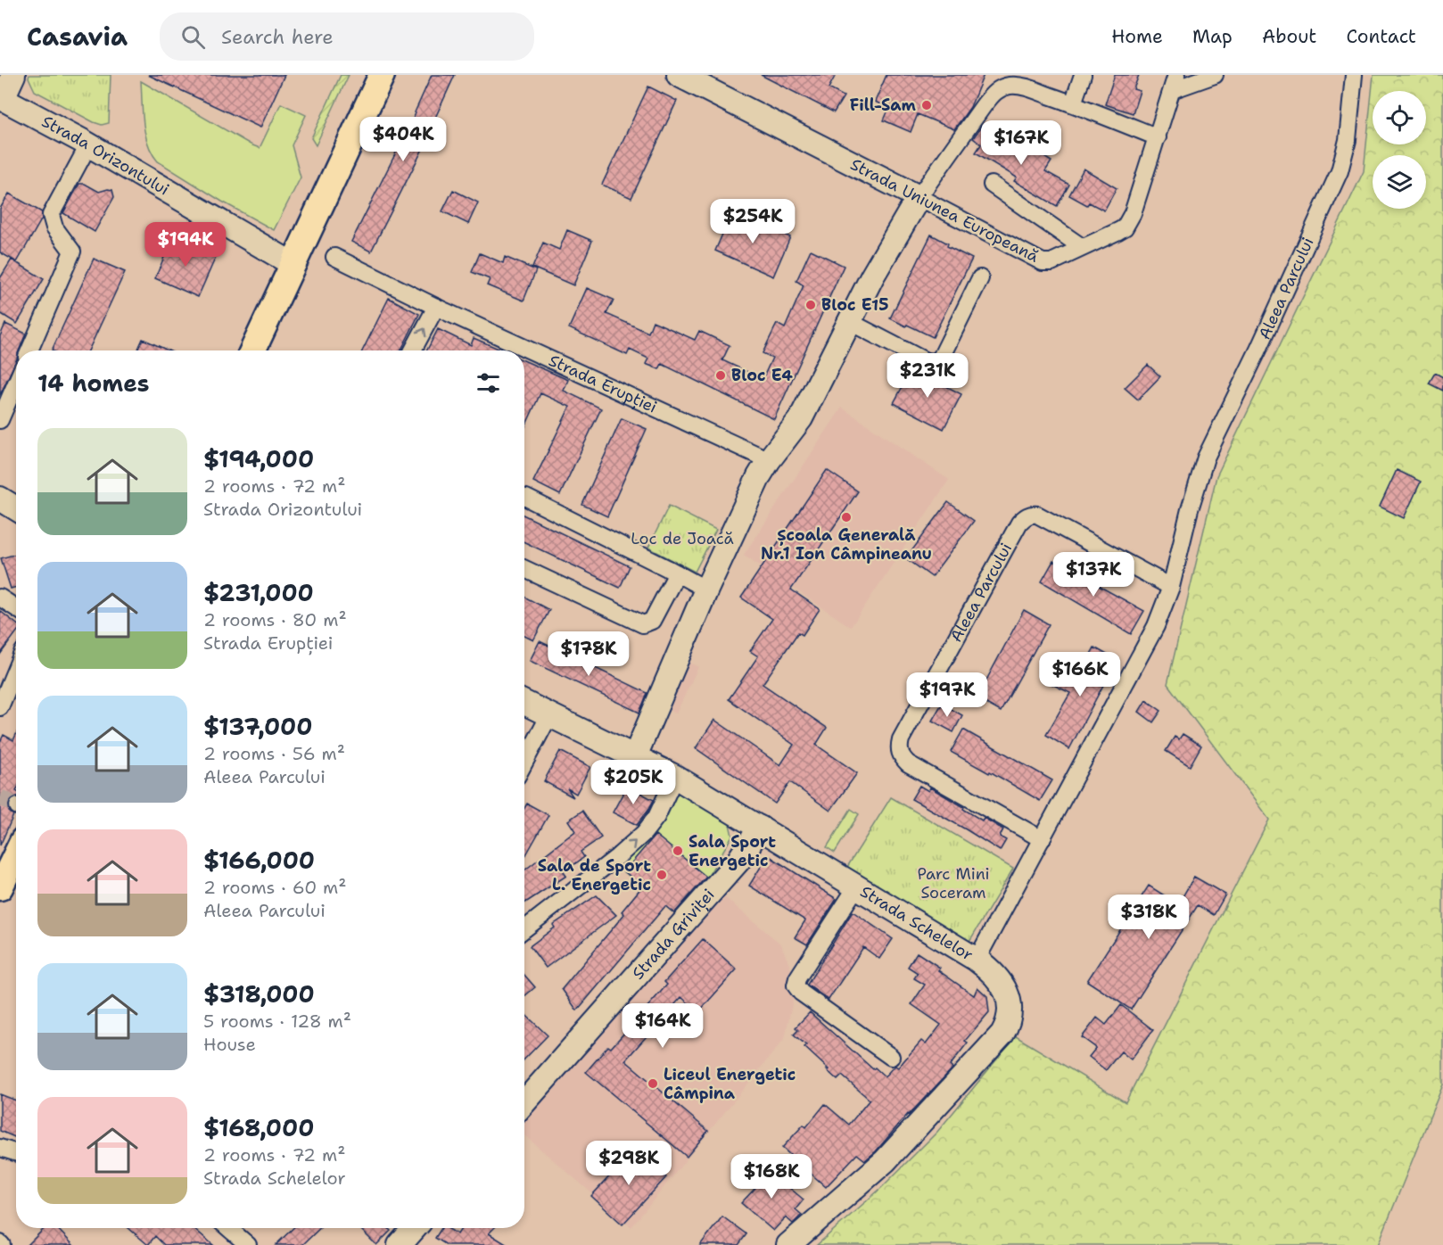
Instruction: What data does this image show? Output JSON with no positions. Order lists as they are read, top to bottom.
{
  "streets": {
    "main road": [
      "Strada Orizontului",
      "Strada Uniunea Europeană",
      "Strada Schelelor",
      "Strada Griviței"
    ],
    "street": ["Aleea Parcului", "Strada Erupției"]
  },
  "crossings": [
    ["Aleea Parcului", "Strada Schelelor"],
    ["Strada Schelelor", "Strada Griviței"]
  ],
  "parks": ["Loc de Joacă", "Parc Mini Soceram"],
  "places": [
    "Fill-Sam",
    "Bloc E15",
    "Bloc E4",
    "Școala Generală Nr.1 Ion Câmpineanu",
    "Sala Sport Energetic",
    "Sala de Sport L. Energetic",
    "Liceul Energetic Câmpina"
  ],
  "page": {
    "header": "Casavia",
    "search": "Search here",
    "nav": [
      "Home",
      "Map",
      "About",
      "Contact"
    ],
    "price": [
      "$404K",
      "$167K",
      "$254K",
      "$194K",
      "$231K",
      "$137K",
      "$178K",
      "$166K",
      "$197K",
      "$205K",
      "$318K",
      "$164K",
      "$298K",
      "$168K"
    ],
    "heading": "14 homes",
    "list": [
      {
        "name": "$194,000",
        "note": "2 rooms · 72 m² · Strada Orizontului"
      },
      {
        "name": "$231,000",
        "note": "2 rooms · 80 m² · Strada Erupției"
      },
      {
        "name": "$137,000",
        "note": "2 rooms · 56 m² · Aleea Parcului"
      },
      {
        "name": "$166,000",
        "note": "2 rooms · 60 m² · Aleea Parcului"
      },
      {
        "name": "$318,000",
        "note": "5 rooms · 128 m² · House"
      },
      {
        "name": "$168,000",
        "note": "2 rooms · 72 m² · Strada Schelelor"
      }
    ]
  }
}
